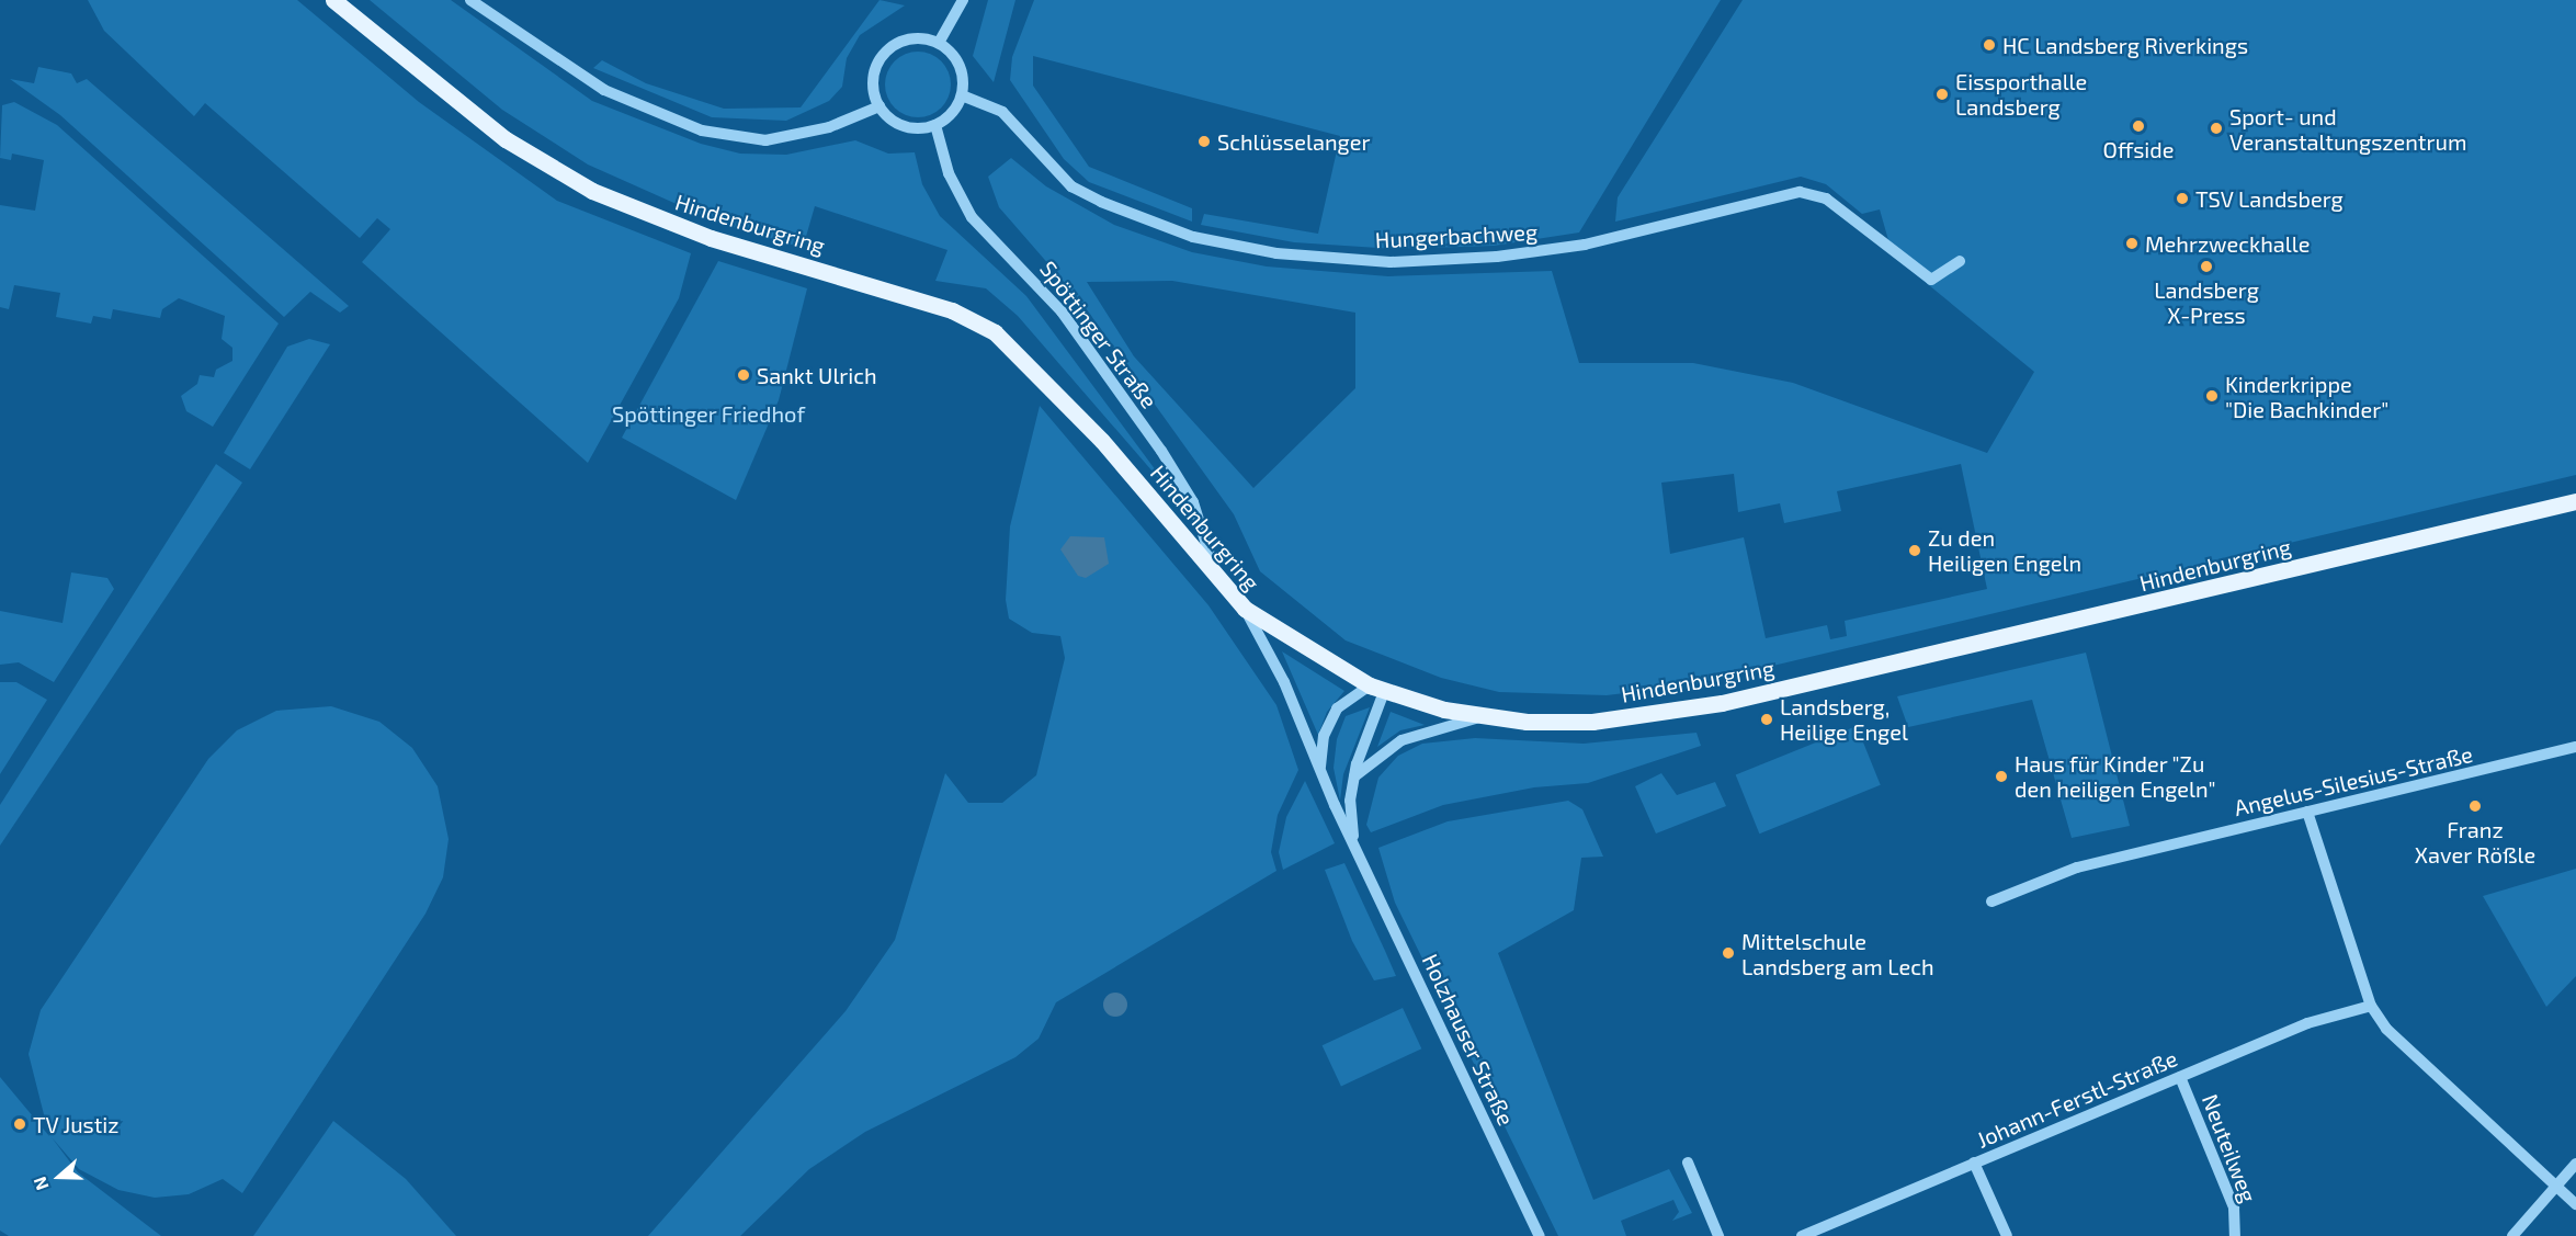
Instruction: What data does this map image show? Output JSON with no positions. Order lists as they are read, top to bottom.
{
  "streets": {
    "main road": ["Hindenburgring"],
    "street": [
      "Hungerbachweg",
      "Spöttinger Straße",
      "Angelus-Silesius-Straße",
      "Holzhauser Straße",
      "Johann-Ferstl-Straße",
      "Neuteilweg"
    ]
  },
  "crossings": [
    ["Hindenburgring", "Spöttinger Straße"],
    ["Hindenburgring", "Holzhauser Straße"],
    ["Hungerbachweg", "Spöttinger Straße"],
    ["Johann-Ferstl-Straße", "Neuteilweg"]
  ],
  "parks": ["Spöttinger Friedhof"],
  "places": [
    "HC Landsberg Riverkings",
    "Eissporthalle Landsberg",
    "Offside",
    "Sport- und Veranstaltungszentrum",
    "Schlüsselanger",
    "TSV Landsberg",
    "Mehrzweckhalle",
    "Landsberg X-Press",
    "Sankt Ulrich",
    "Kinderkrippe \"Die Bachkinder\"",
    "Zu den Heiligen Engeln",
    "Landsberg, Heilige Engel",
    "Haus für Kinder \"Zu den heiligen Engeln\"",
    "Franz Xaver Rößle",
    "Mittelschule Landsberg am Lech",
    "TV Justiz"
  ],
  "north": "left"
}
